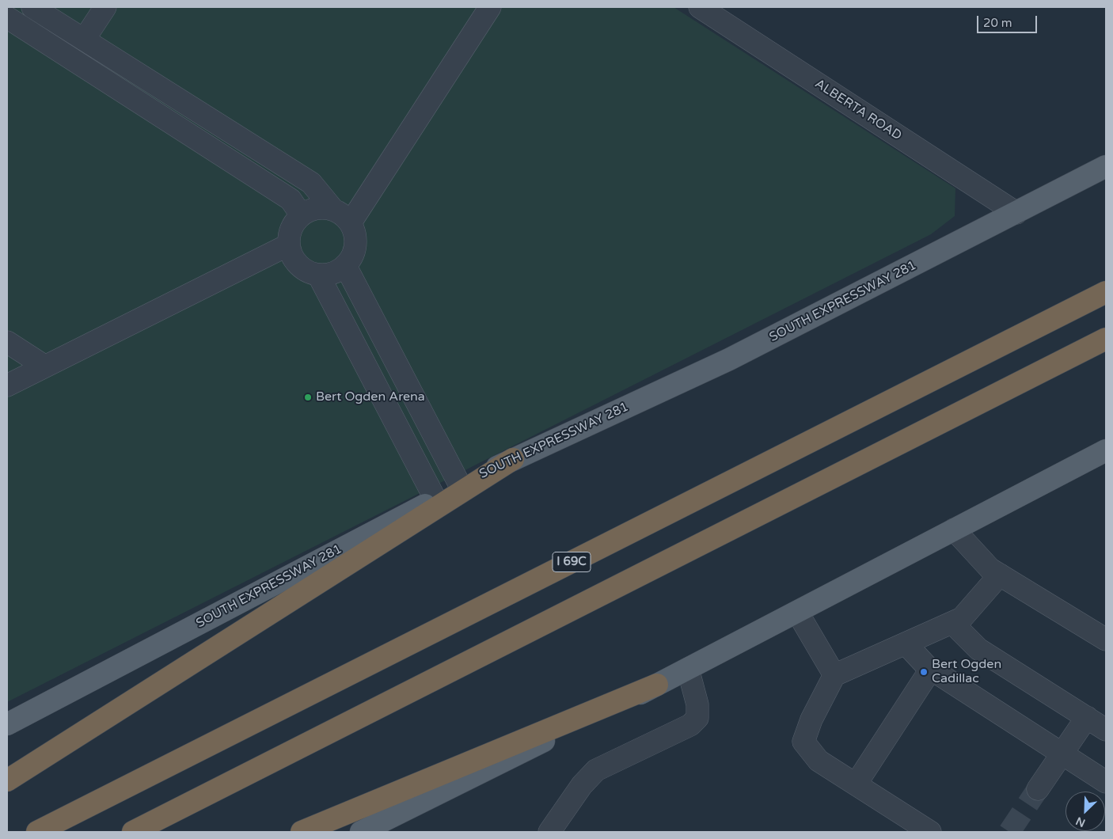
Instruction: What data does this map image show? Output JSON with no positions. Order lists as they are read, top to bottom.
{
  "streets": {
    "highway": ["I 69C"],
    "main road": ["SOUTH EXPRESSWAY 281"],
    "street": ["ALBERTA ROAD"]
  },
  "crossings": [
    ["ALBERTA ROAD", "SOUTH EXPRESSWAY 281"]
  ],
  "places": ["Bert Ogden Arena", "Bert Ogden Cadillac"],
  "scale_bar": "20 m",
  "north": "bottom left"
}
